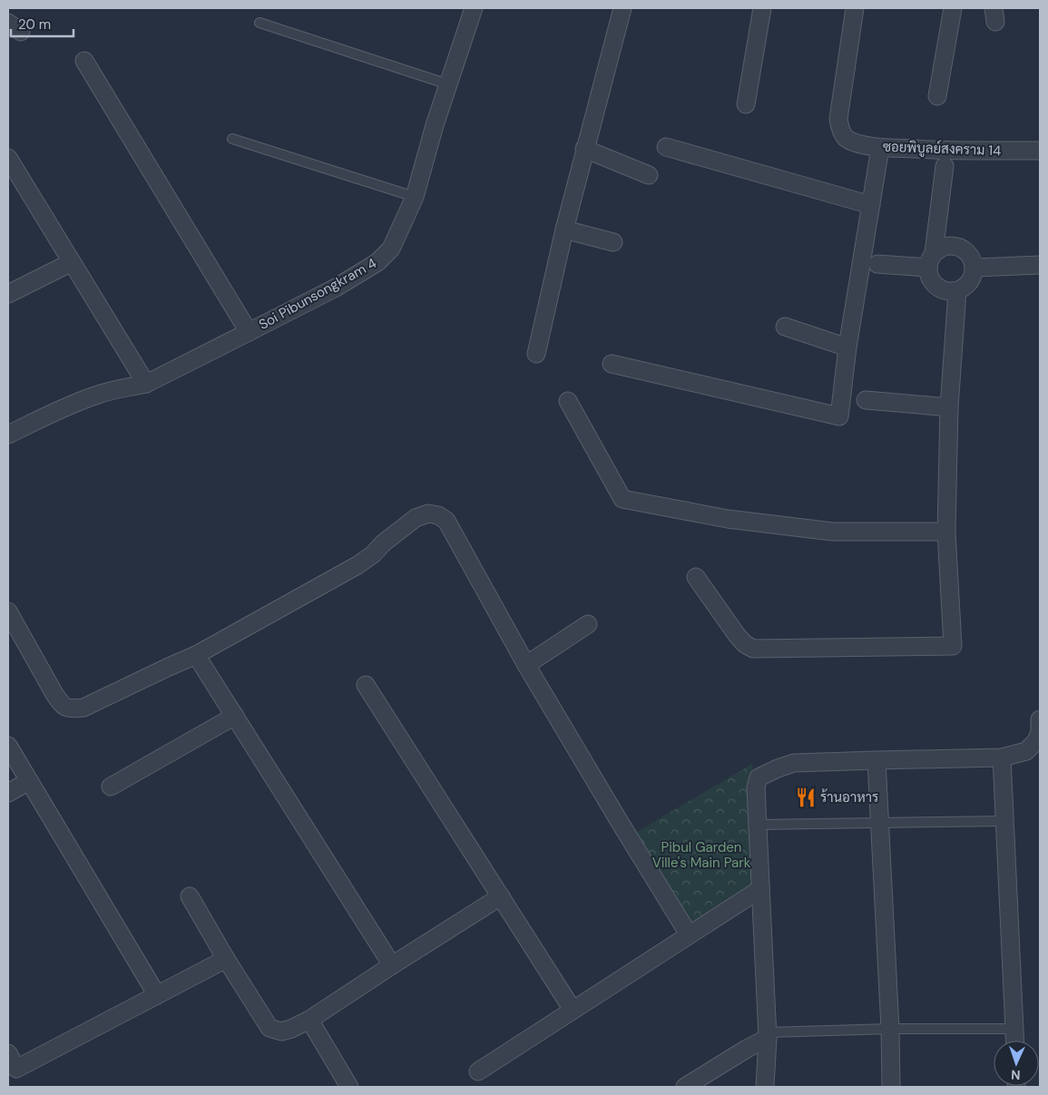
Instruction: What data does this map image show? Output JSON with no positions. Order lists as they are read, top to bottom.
{
  "streets": {
    "street": ["ซอยพิบูลย์สงคราม 14", "Soi Pibunsongkram 4"]
  },
  "parks": ["Pibul Garden Ville's Main Park"],
  "places": {
    "restaurant": ["ร้านอาหาร"]
  },
  "scale_bar": "20 m",
  "north": "bottom"
}
